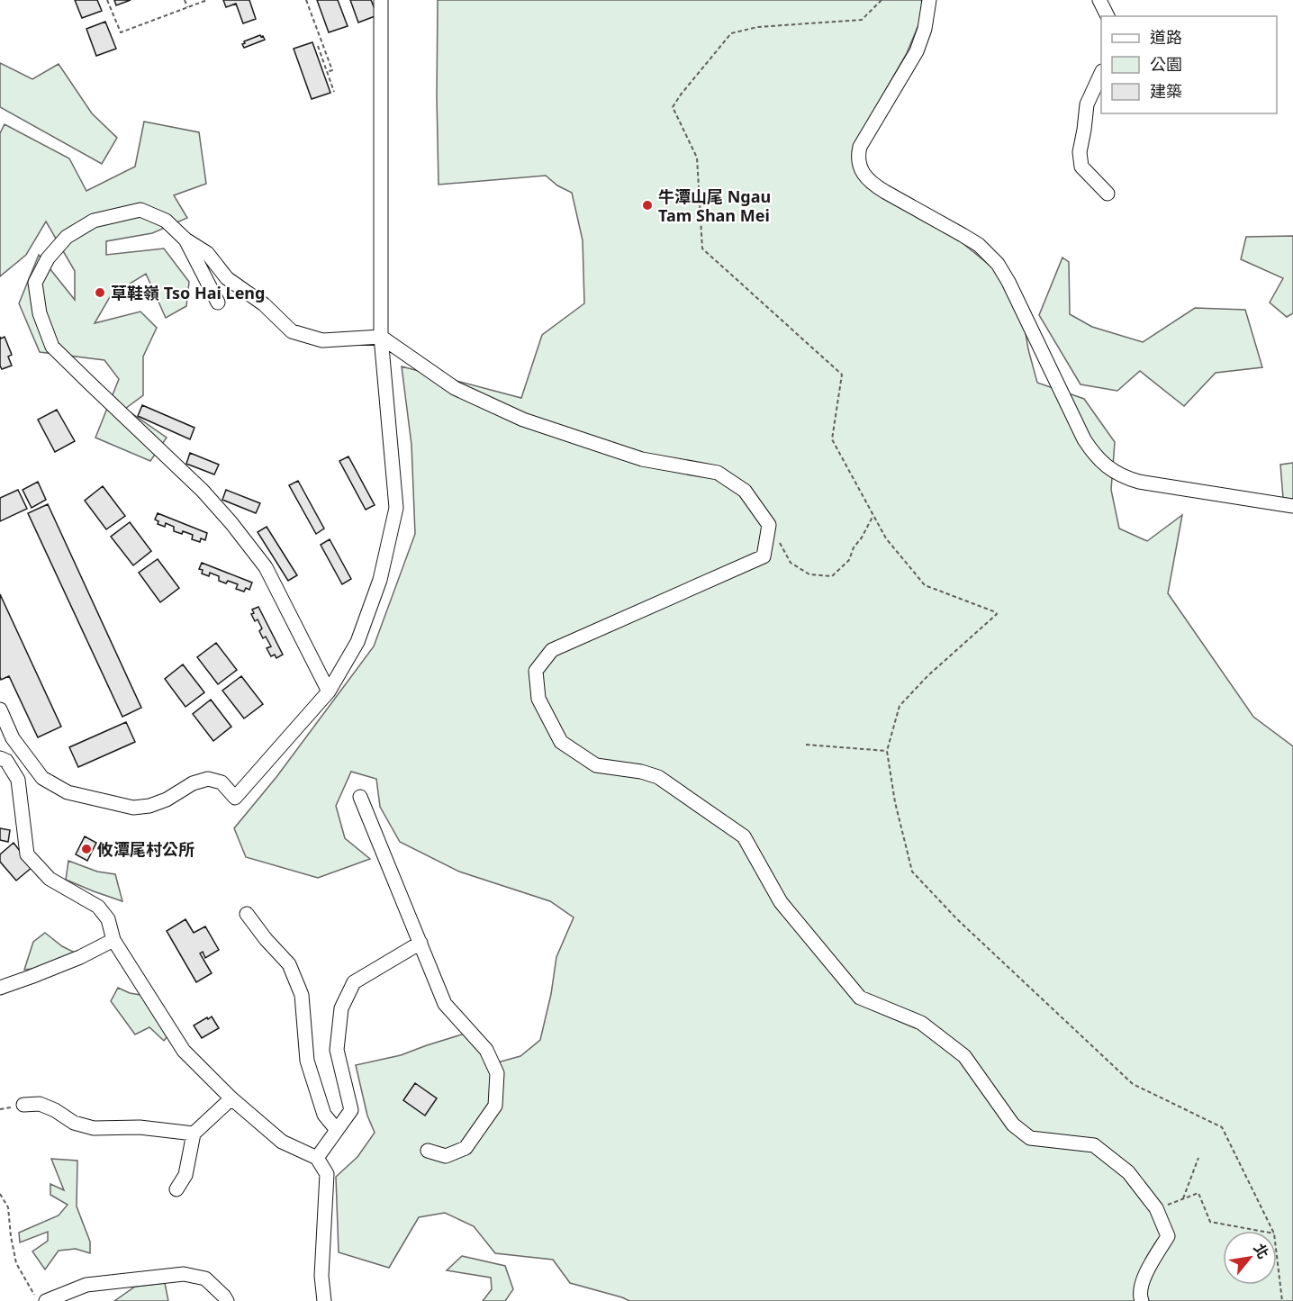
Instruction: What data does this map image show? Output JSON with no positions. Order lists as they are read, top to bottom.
{
  "places": ["牛潭山尾 Ngau Tam Shan Mei", "草鞋嶺 Tso Hai Leng", "攸潭尾村公所"],
  "legend": ["道路", "公園", "建築"],
  "north": "top right"
}
